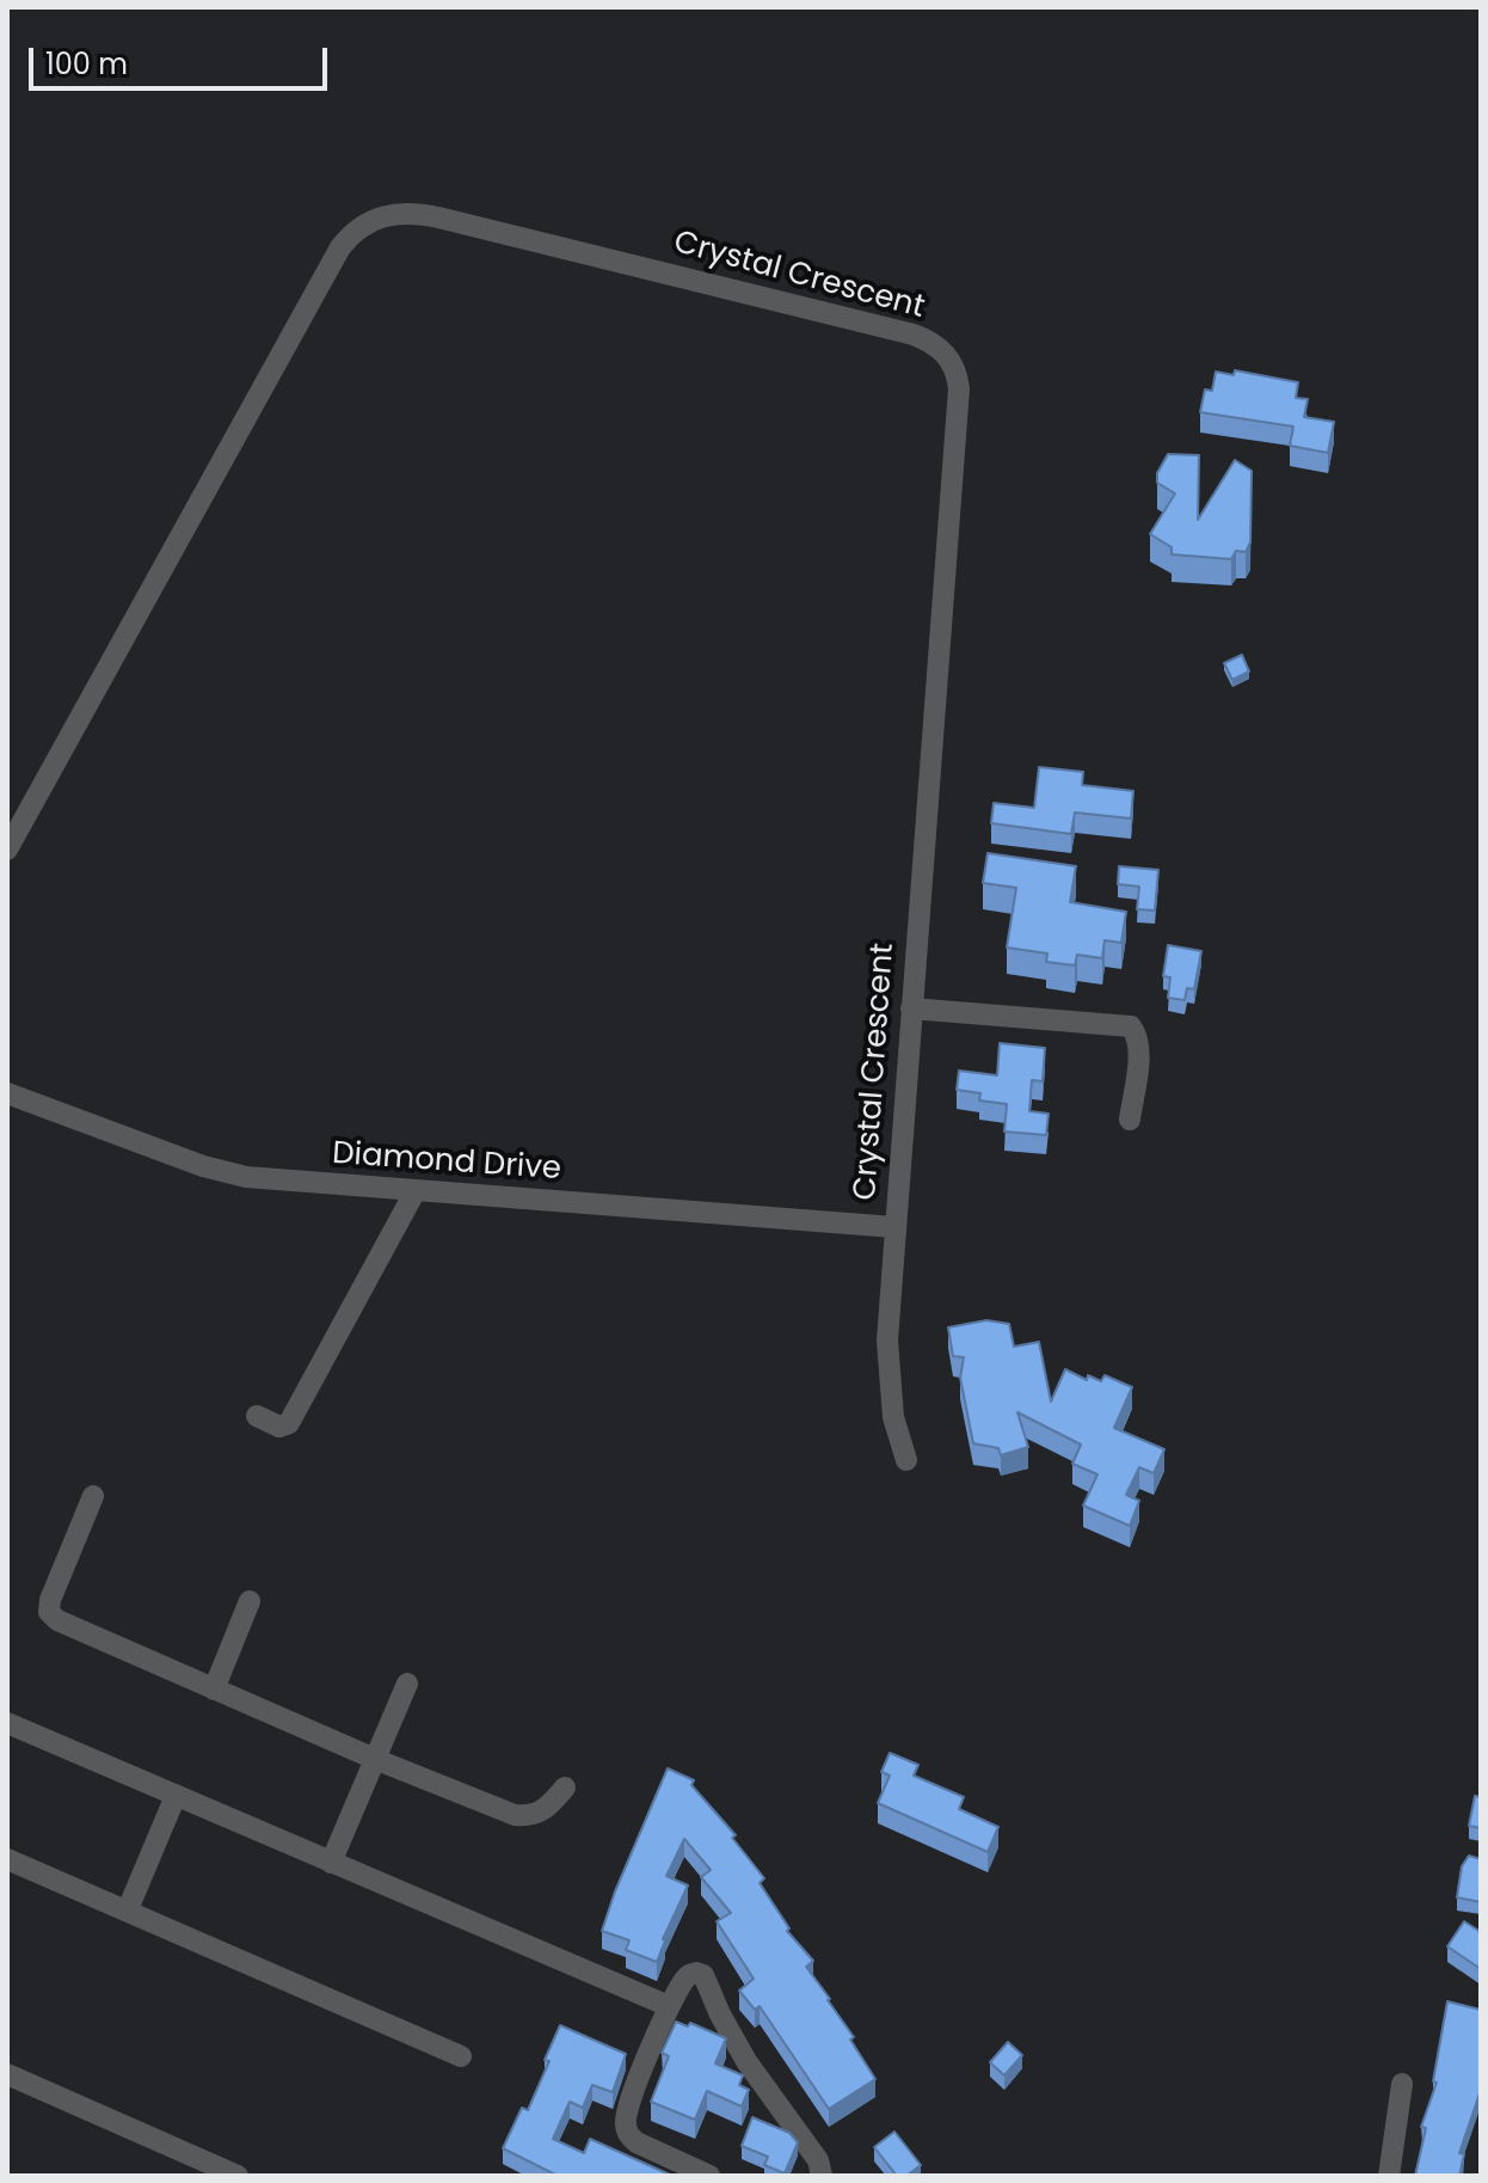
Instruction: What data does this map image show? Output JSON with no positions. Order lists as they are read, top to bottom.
{
  "streets": {
    "street": ["Crystal Crescent", "Diamond Drive"]
  },
  "crossings": [
    ["Crystal Crescent", "Diamond Drive"]
  ],
  "scale_bar": "100 m"
}
